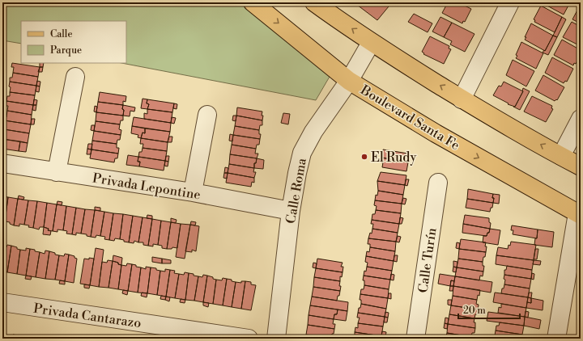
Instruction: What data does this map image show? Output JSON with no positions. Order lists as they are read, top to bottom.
{
  "streets": {
    "main road": ["Boulevard Santa Fe"],
    "street": [
      "Privada Lepontine",
      "Calle Roma",
      "Calle Turín",
      "Privada Cantarazo"
    ]
  },
  "crossings": [
    ["Boulevard Santa Fe", "Calle Roma"],
    ["Privada Lepontine", "Calle Roma"]
  ],
  "places": ["El Rudy"],
  "legend": ["Calle", "Parque"],
  "scale_bar": "20 m"
}
